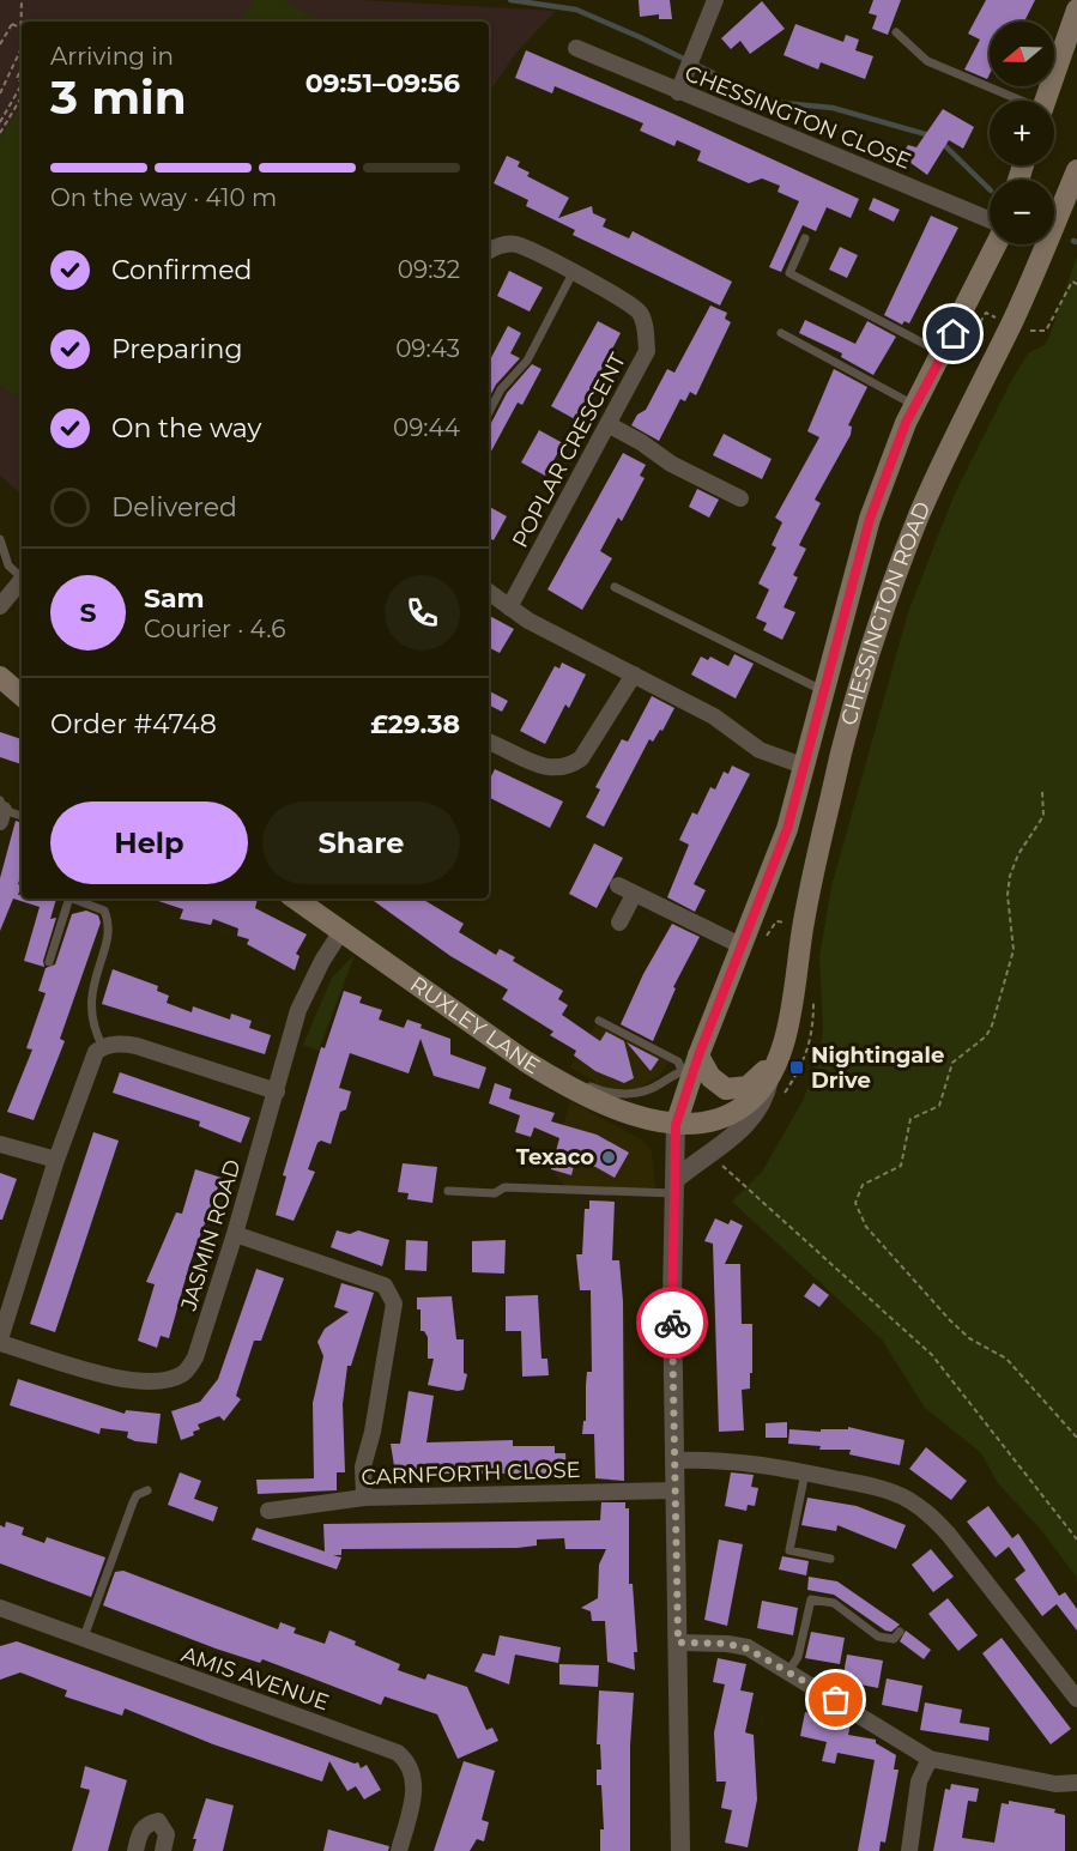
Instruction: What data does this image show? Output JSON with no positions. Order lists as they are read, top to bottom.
{
  "streets": {
    "main road": ["CHESSINGTON ROAD", "RUXLEY LANE"],
    "street": [
      "CHESSINGTON CLOSE",
      "POPLAR CRESCENT",
      "JASMIN ROAD",
      "CARNFORTH CLOSE",
      "AMIS AVENUE"
    ]
  },
  "crossings": [
    ["CHESSINGTON ROAD", "RUXLEY LANE"],
    ["CHESSINGTON ROAD", "CARNFORTH CLOSE"],
    ["RUXLEY LANE", "JASMIN ROAD"]
  ],
  "places": {
    "transit": ["Nightingale Drive"],
    "other": ["Texaco"]
  },
  "north": "left",
  "page": {
    "map_buttons": ["+", "−"],
    "heading": ["3 min", "Arriving in", "09:51–09:56"],
    "panel": [
      "Sam",
      "Courier · 4.6",
      "Order #4748",
      "£29.38"
    ],
    "bar": "On the way · 410 m",
    "list": [
      ["Confirmed", "09:32"],
      ["Preparing", "09:43"],
      ["On the way", "09:44"],
      "Delivered"
    ],
    "round": "S",
    "buttons": ["Help", "Share"]
  }
}
